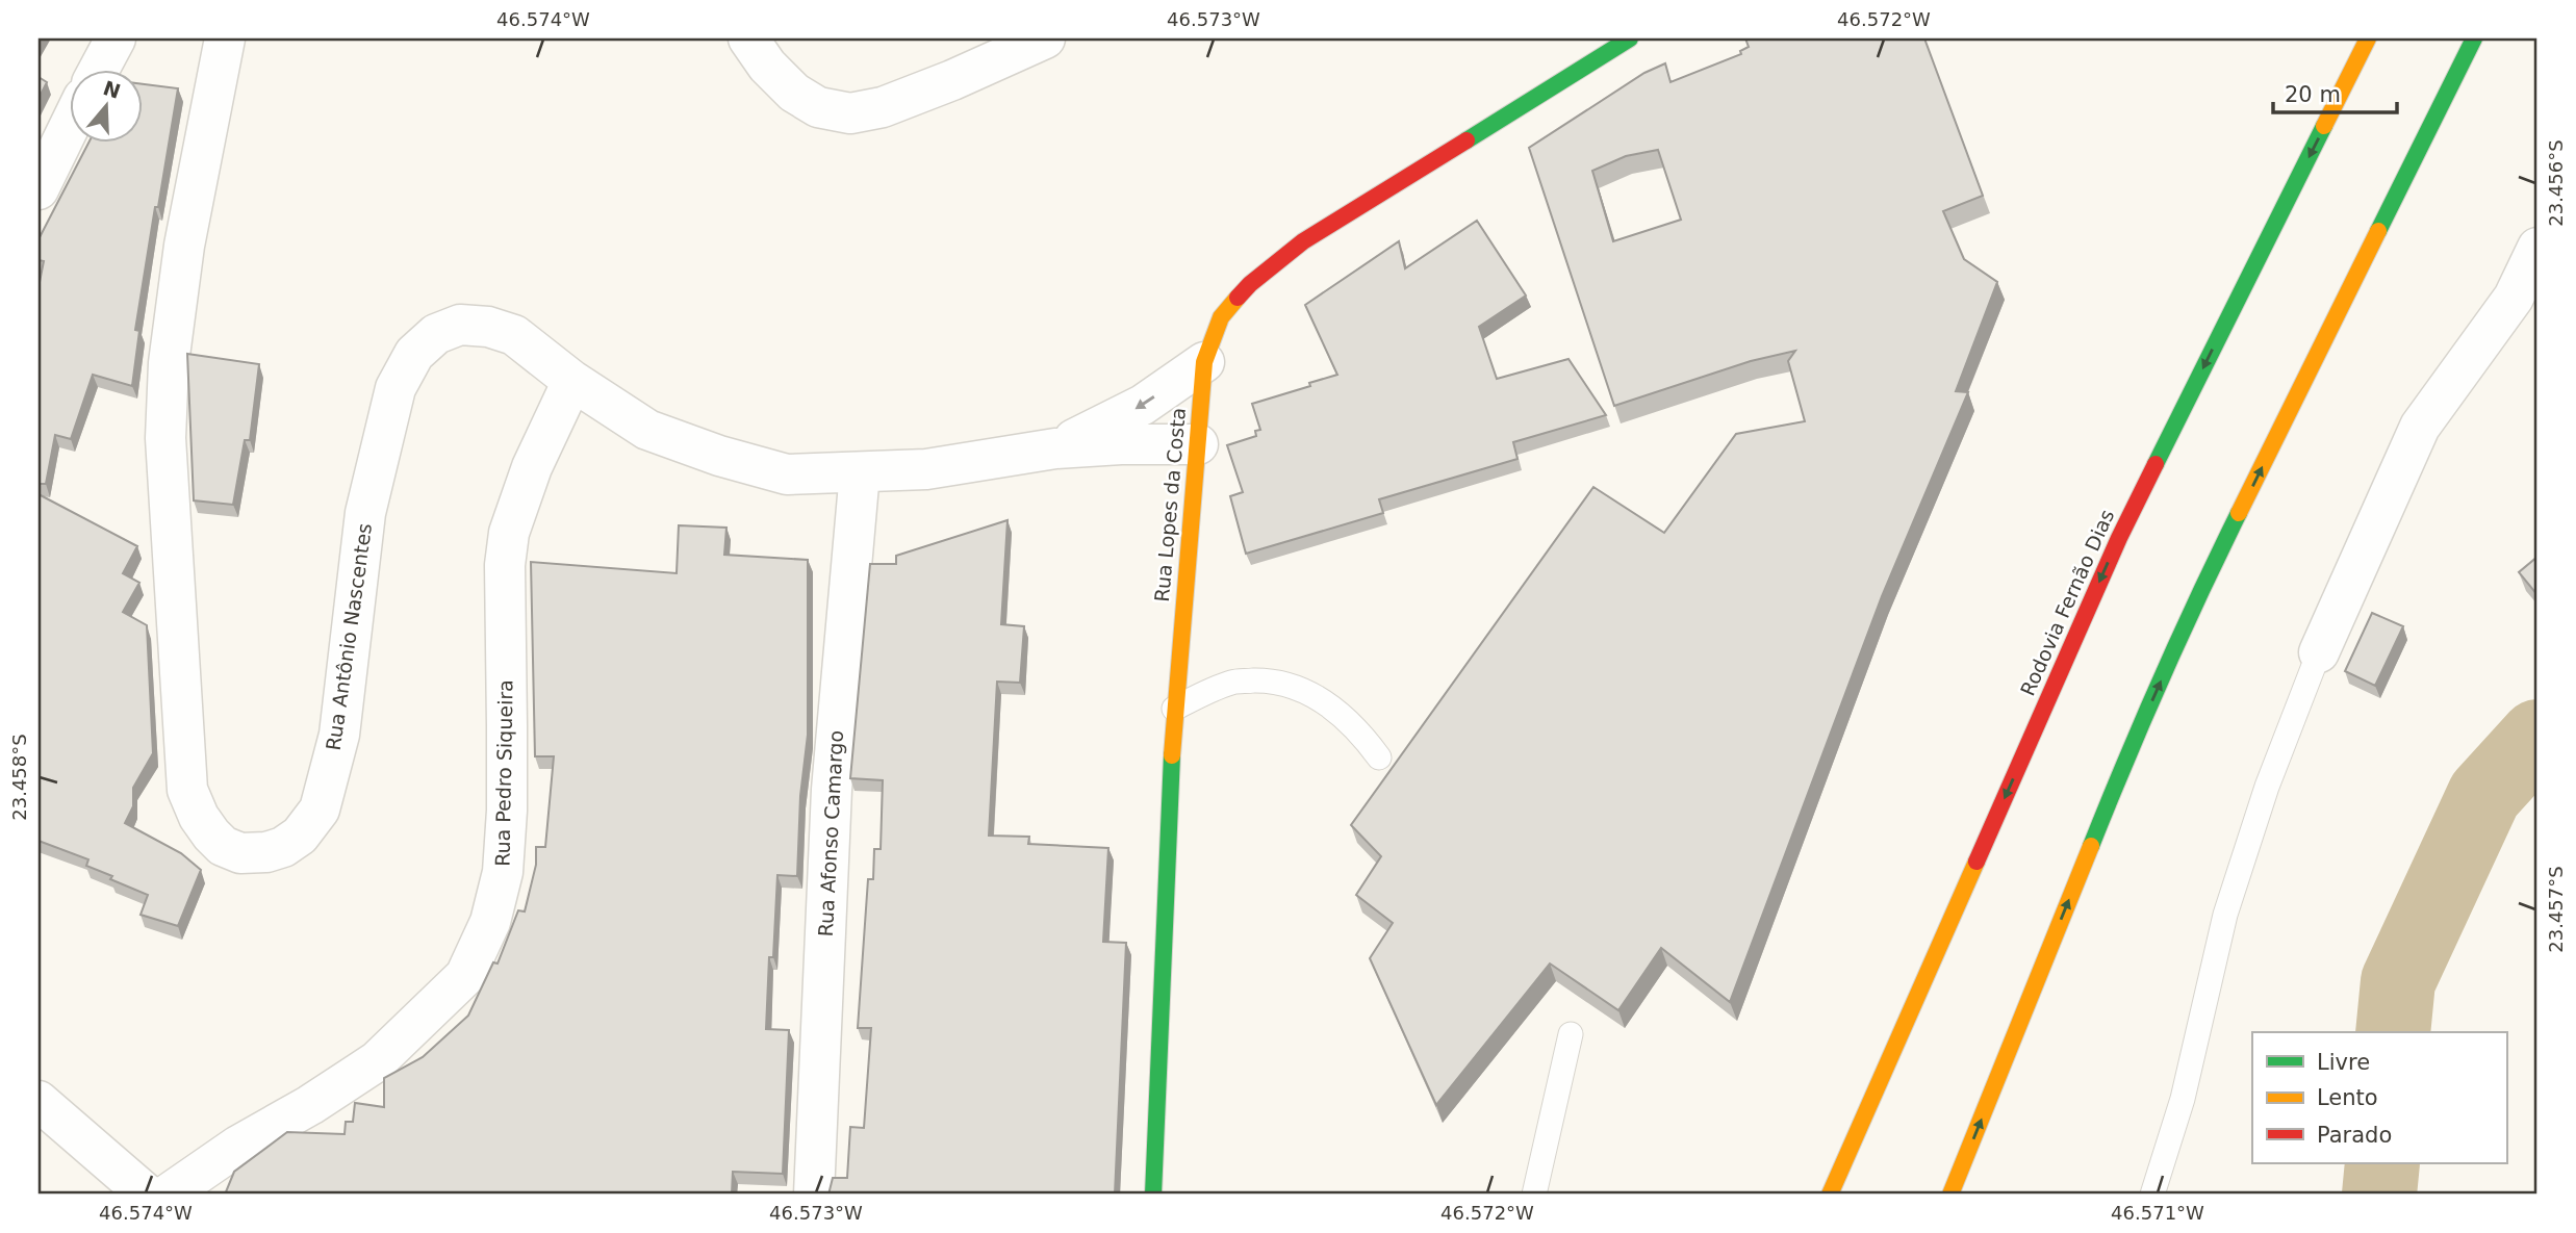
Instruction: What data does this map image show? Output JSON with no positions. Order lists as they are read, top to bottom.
{
  "streets": {
    "main road": ["Rua Lopes da Costa", "Rodovia Fernão Dias"],
    "street": ["Rua Antônio Nascentes", "Rua Pedro Siqueira", "Rua Afonso Camargo"]
  },
  "crossings": [
    ["Rua Lopes da Costa", "Rua Antônio Nascentes"],
    ["Rua Antônio Nascentes", "Rua Pedro Siqueira"],
    ["Rua Antônio Nascentes", "Rua Afonso Camargo"]
  ],
  "legend": ["Livre", "Lento", "Parado"],
  "scale_bar": "20 m",
  "north": "top",
  "coordinates": [
    "46.574°W",
    "46.573°W",
    "46.572°W",
    "23.456°S",
    "23.458°S",
    "23.457°S",
    "46.571°W"
  ]
}
